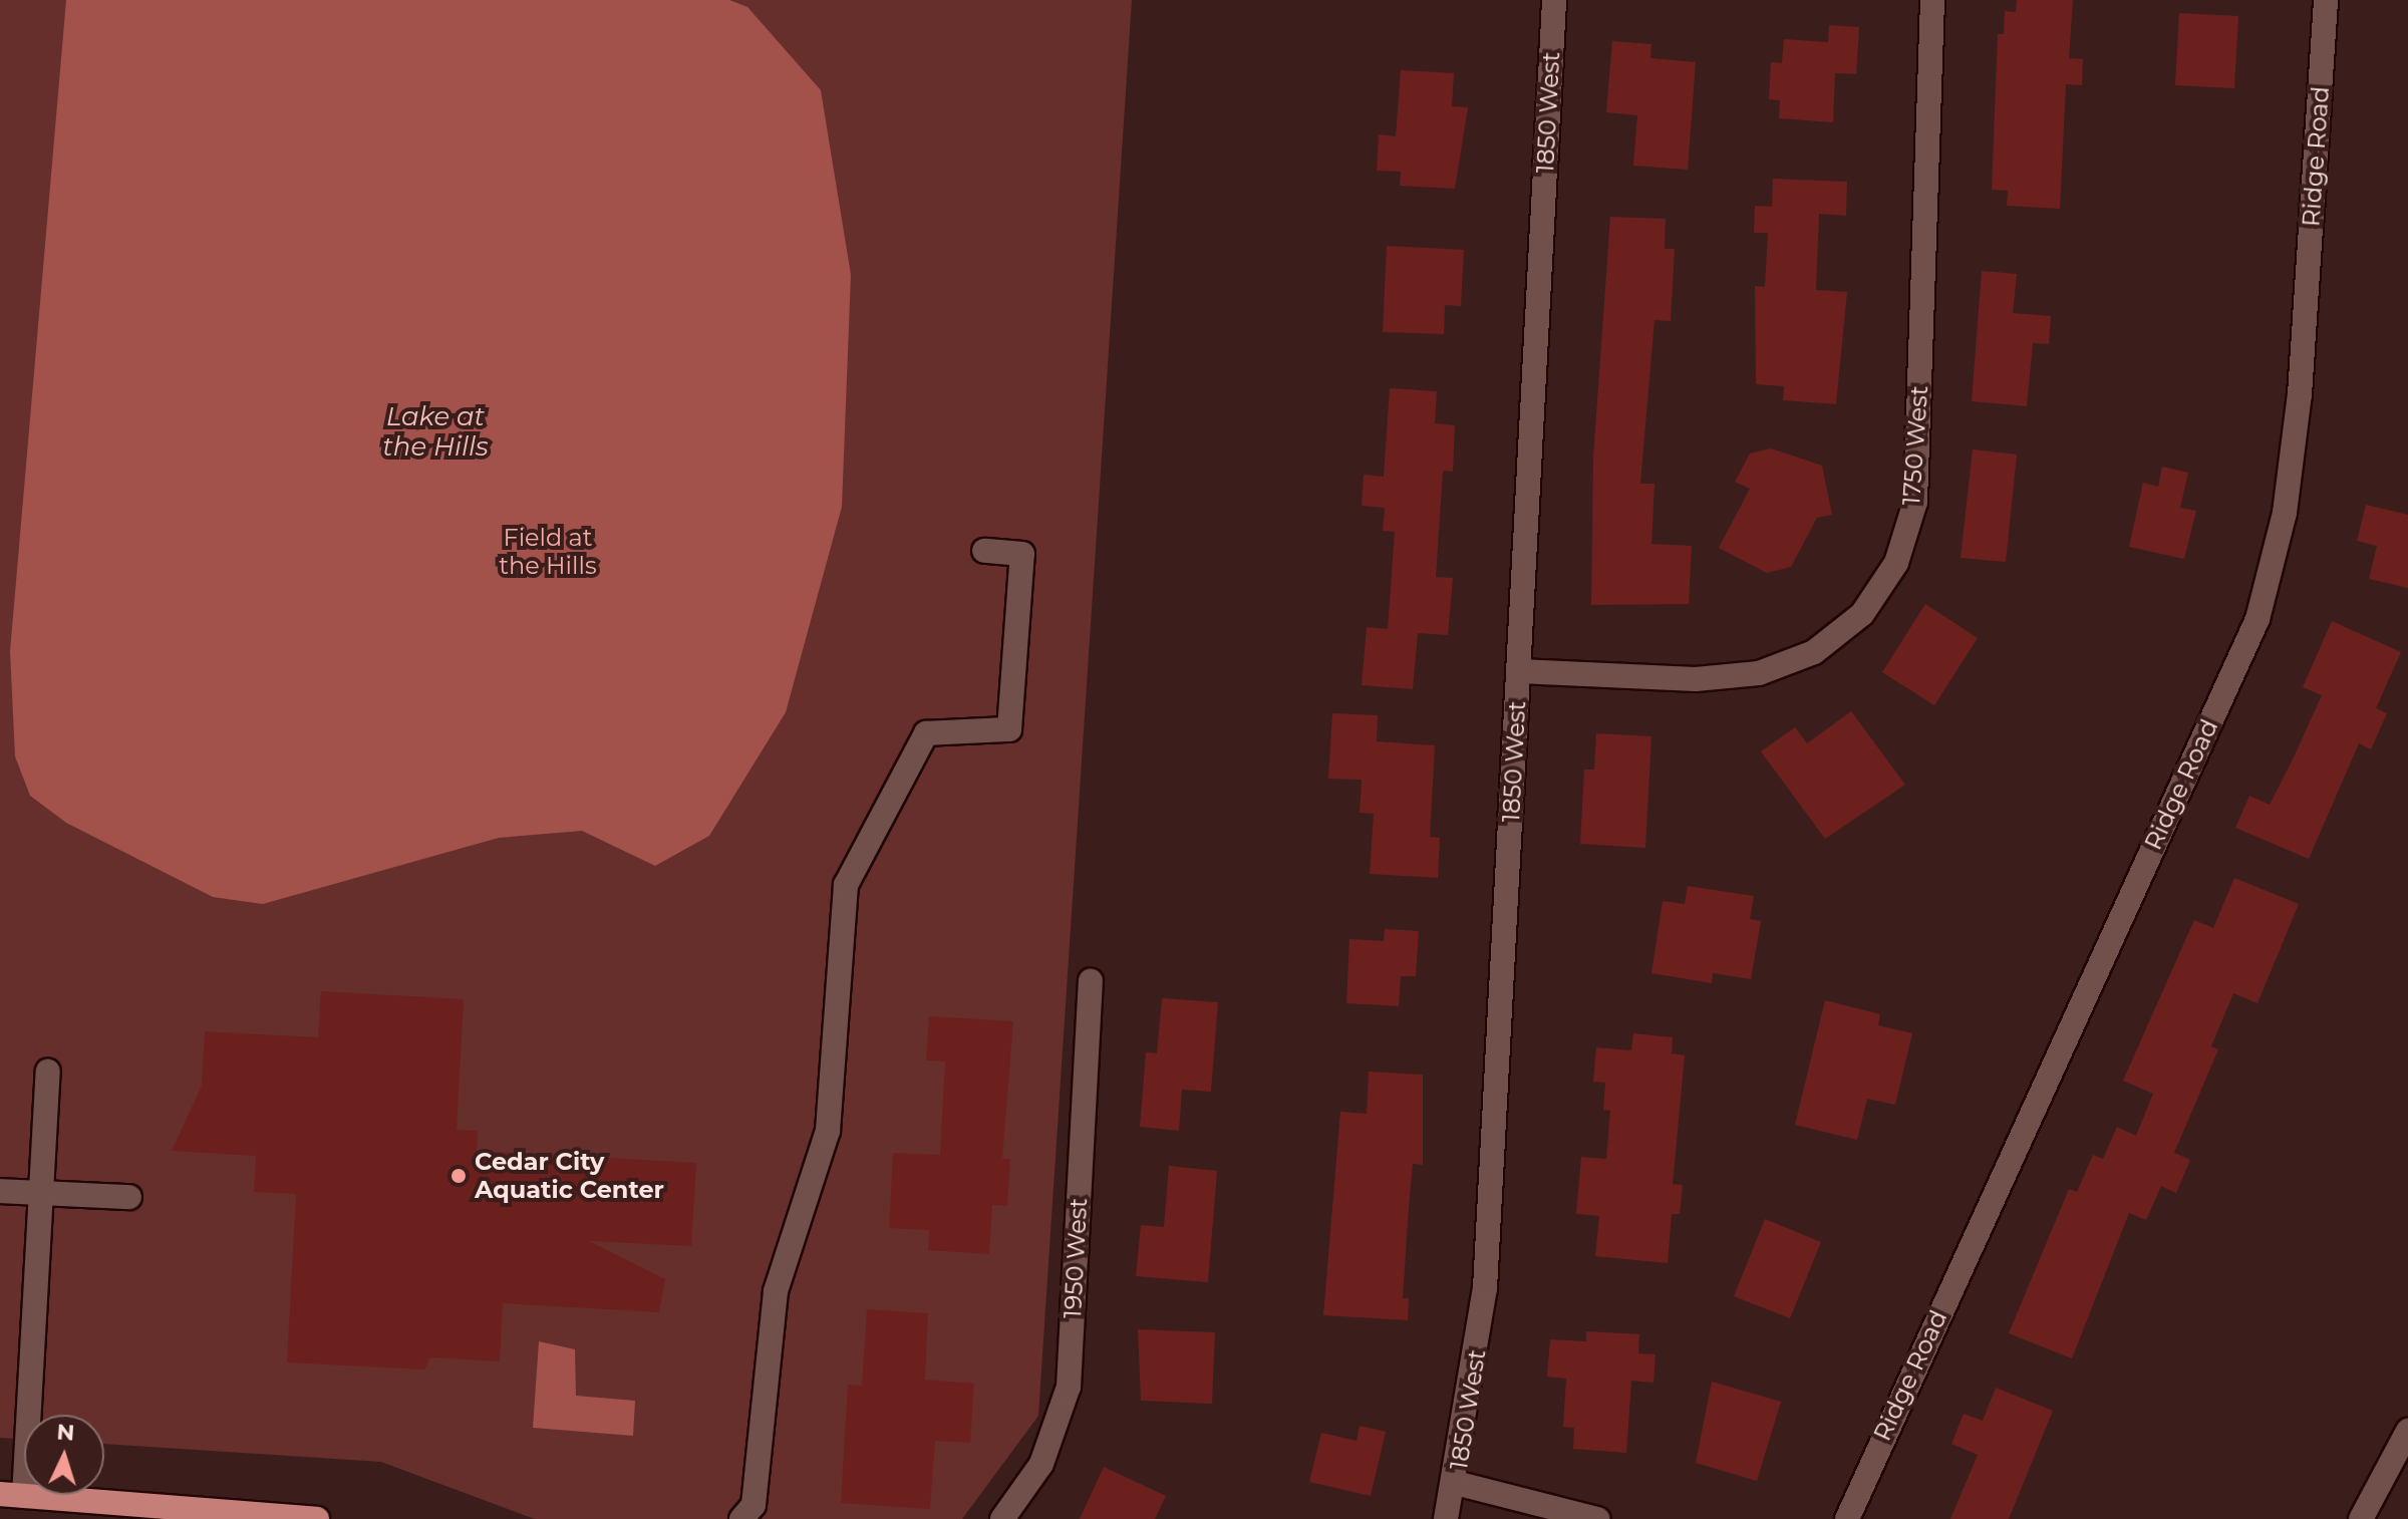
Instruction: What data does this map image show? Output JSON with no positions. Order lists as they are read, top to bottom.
{
  "streets": {
    "street": [
      "1850 West",
      "Ridge Road",
      "1750 West",
      "1950 West"
    ]
  },
  "crossings": [
    ["1850 West", "1750 West"]
  ],
  "water": ["Lake at the Hills"],
  "parks": ["Field at the Hills"],
  "places": ["Cedar City Aquatic Center"],
  "north": "top"
}
